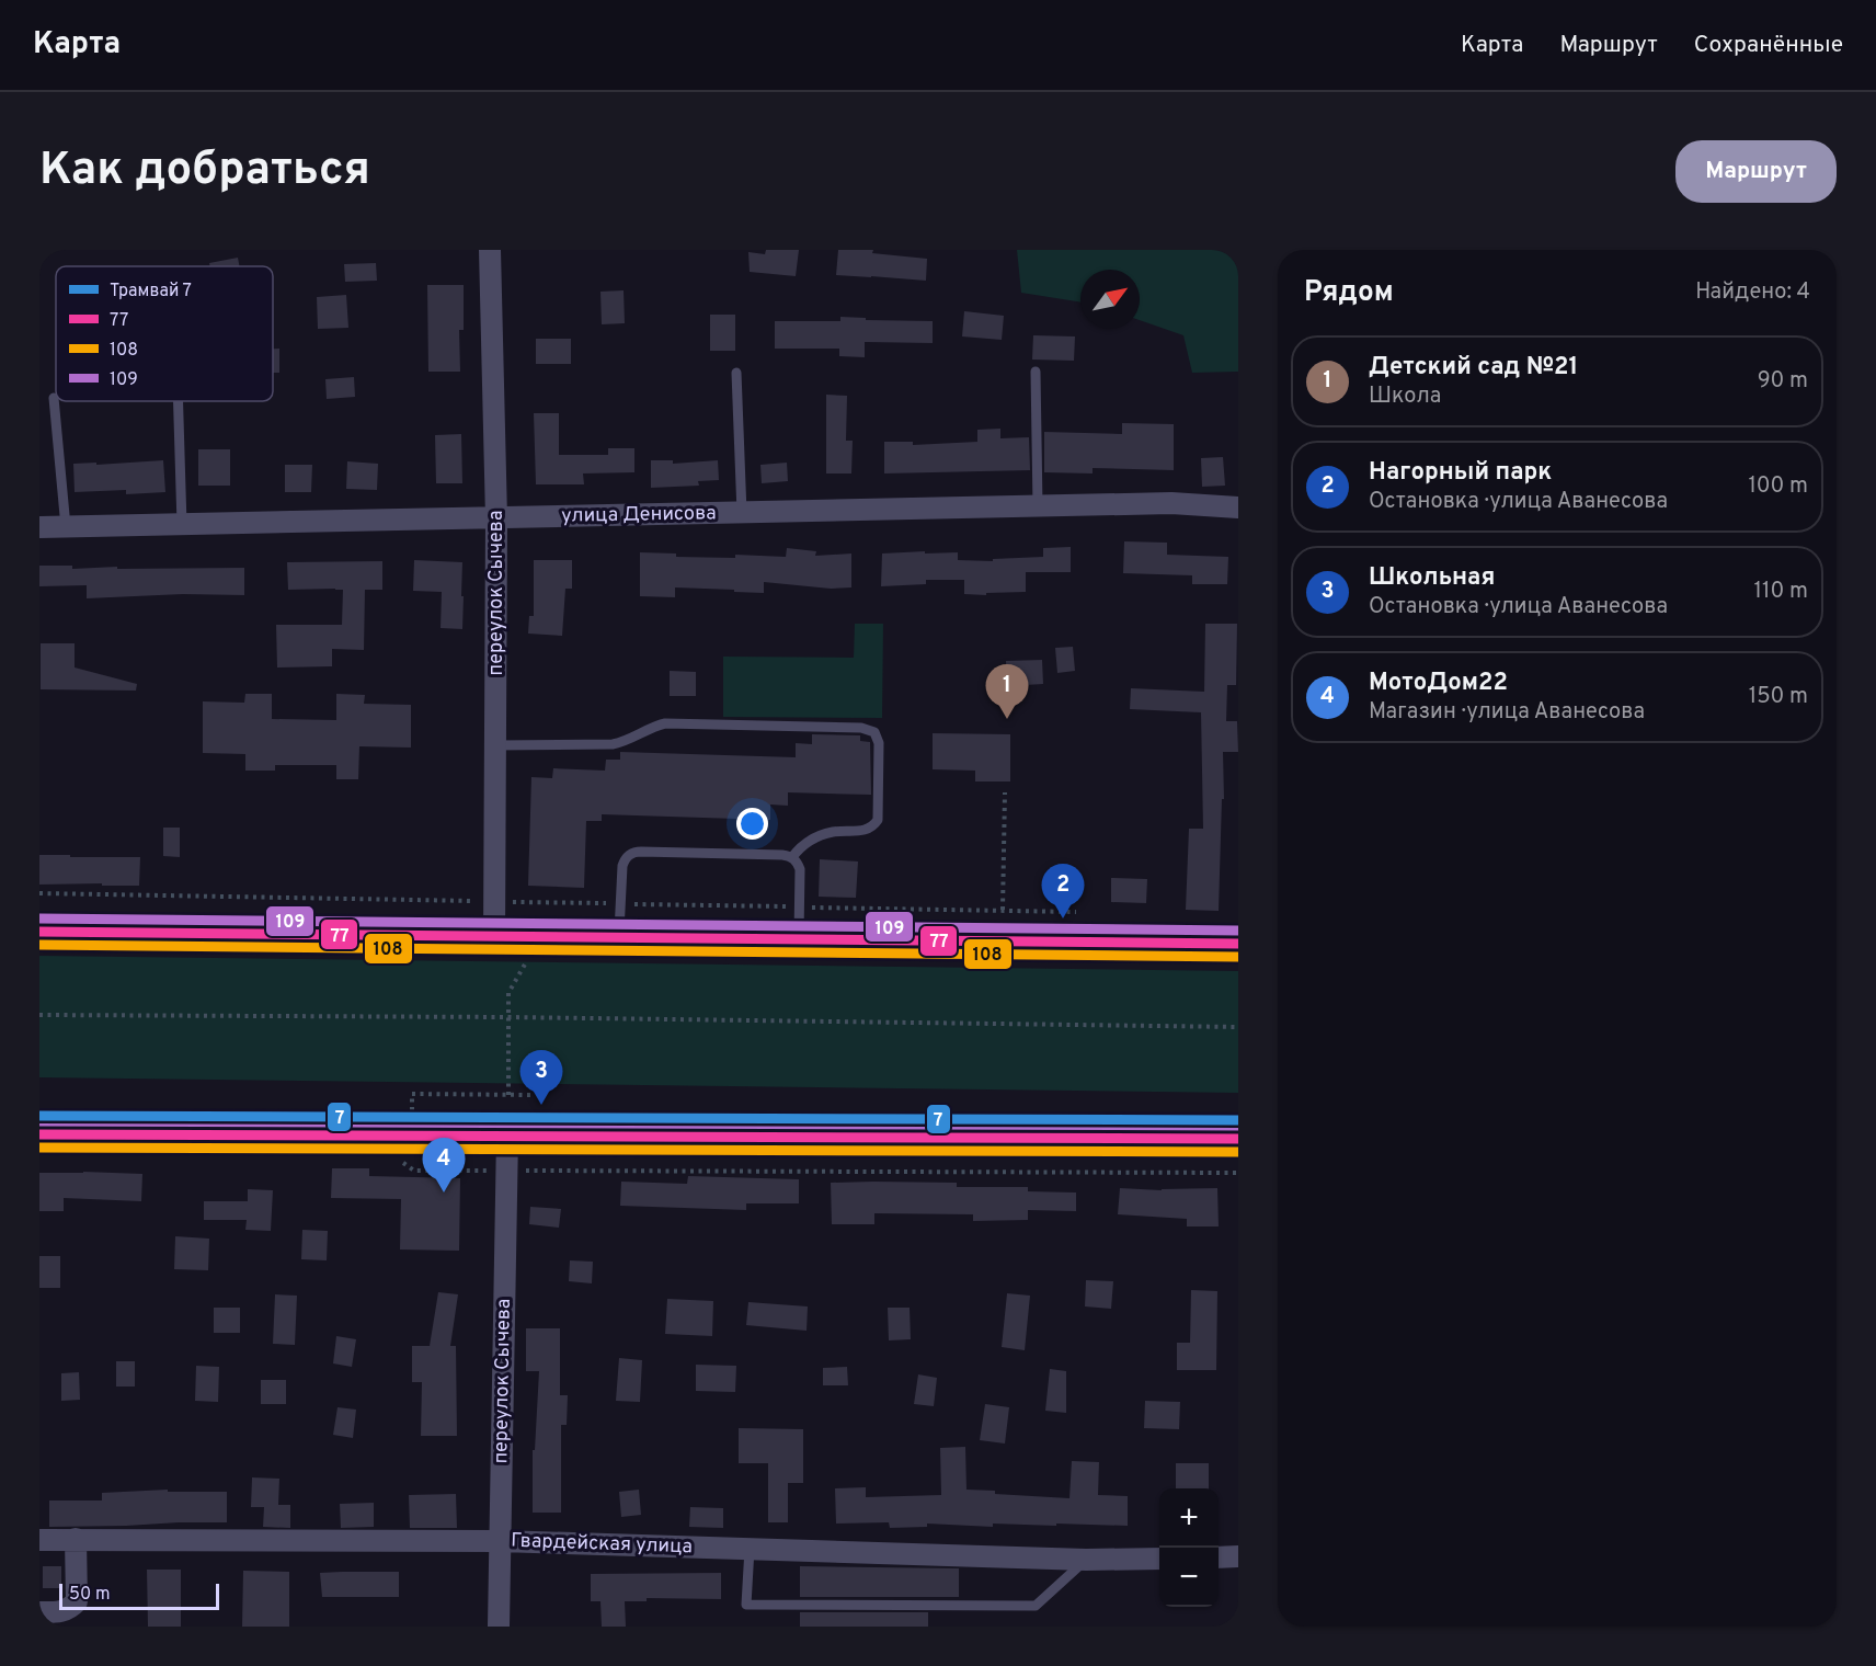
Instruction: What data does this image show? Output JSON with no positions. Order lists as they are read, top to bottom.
{
  "streets": {
    "street": ["улица Денисова", "переулок Сычева", "Гвардейская улица"]
  },
  "crossings": [
    ["улица Денисова", "переулок Сычева"],
    ["переулок Сычева", "Гвардейская улица"]
  ],
  "lines": [
    "transit line 109",
    "transit line 77",
    "transit line 108",
    "tram line 7"
  ],
  "legend": [
    "Трамвай 7",
    "77",
    "108",
    "109"
  ],
  "scale_bar": "50 m",
  "north": "top right",
  "page": {
    "header": "Карта",
    "nav": ["Карта", "Маршрут", "Сохранённые"],
    "buttons": "Маршрут",
    "title": "Как добраться",
    "heading": ["Рядом", "Найдено: 4"],
    "list": [
      {
        "mark": "1",
        "name": "Детский сад №21",
        "note": "Школа",
        "value": "90 m"
      },
      {
        "mark": "2",
        "name": "Нагорный парк",
        "note": "Остановка · улица Аванесова",
        "value": "100 m"
      },
      {
        "mark": "3",
        "name": "Школьная",
        "note": "Остановка · улица Аванесова",
        "value": "110 m"
      },
      {
        "mark": "4",
        "name": "МотоДом22",
        "note": "Магазин · улица Аванесова",
        "value": "150 m"
      }
    ],
    "pins": [
      "1",
      "2",
      "3",
      "4"
    ],
    "map_buttons": ["+", "−"],
    "scale": "50 m"
  }
}
